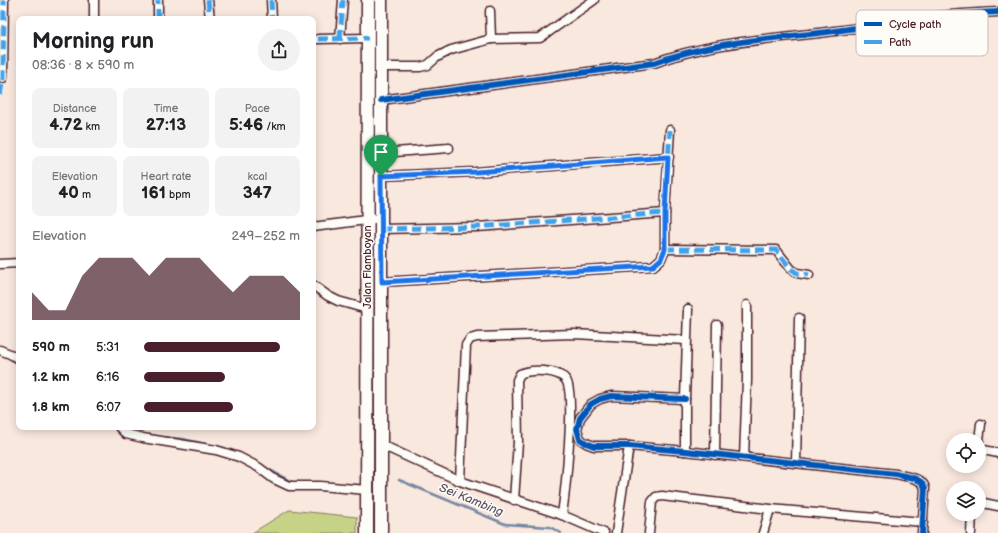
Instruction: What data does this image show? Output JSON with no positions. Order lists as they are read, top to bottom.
{
  "streets": {
    "main road": ["Jalan Flamboyan"]
  },
  "water": ["Sei Kambing"],
  "legend": ["Cycle path", "Path"],
  "page": {
    "heading": ["Morning run", "08:36 · 8 × 590 m"],
    "stats": [
      ["Distance", "4.72 km"],
      ["Time", "27:13"],
      ["Pace", "5:46 /km"],
      ["Elevation", "40 m"],
      ["Heart rate", "161 bpm"],
      ["kcal", "347"]
    ],
    "chart": ["Elevation", "249–252 m"],
    "list": [
      {
        "name": "590 m",
        "note": "5:31"
      },
      {
        "name": "1.2 km",
        "note": "6:16"
      },
      {
        "name": "1.8 km",
        "note": "6:07"
      }
    ]
  }
}
